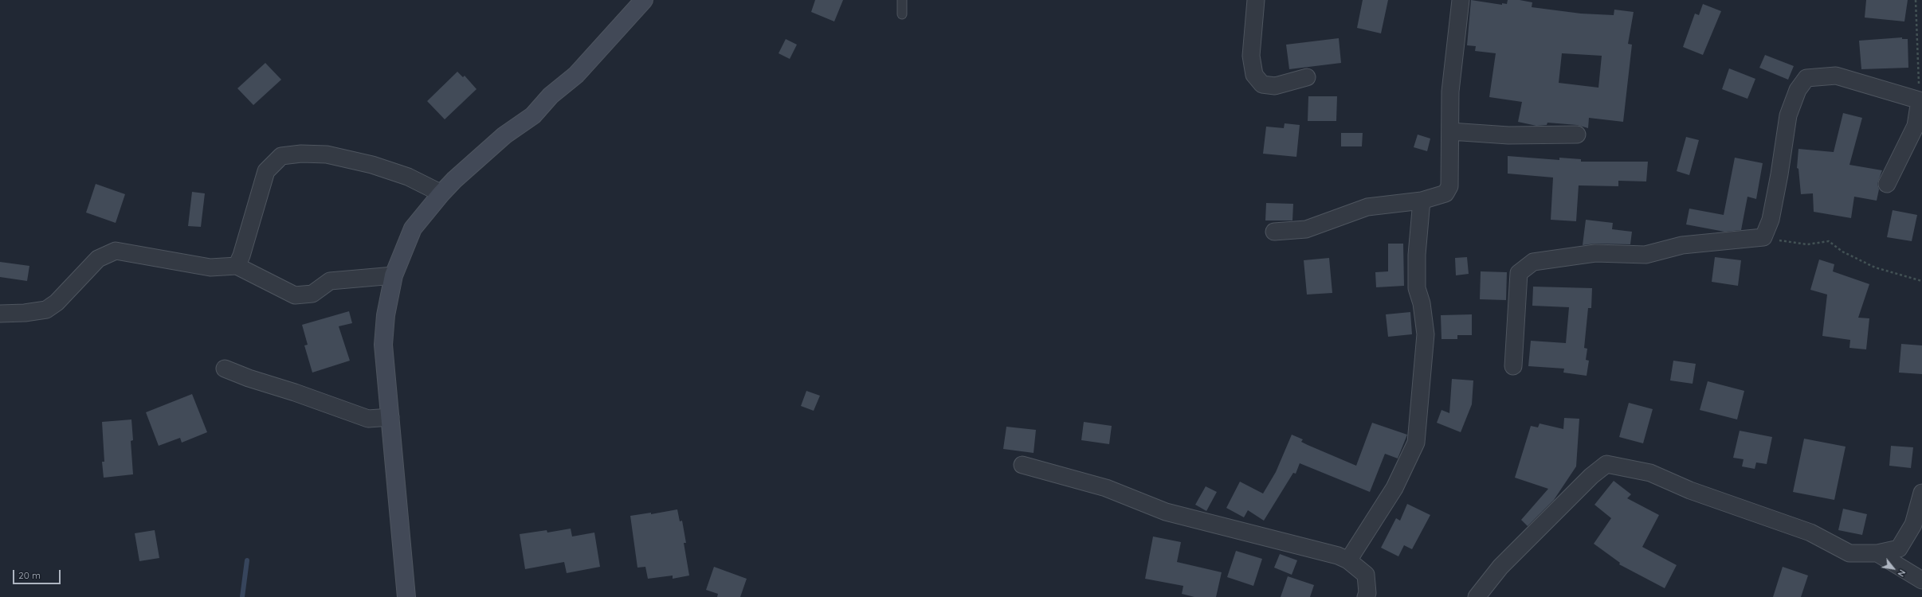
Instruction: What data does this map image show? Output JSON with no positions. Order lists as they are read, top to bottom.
{
  "scale_bar": "20 m",
  "north": "bottom right"
}
